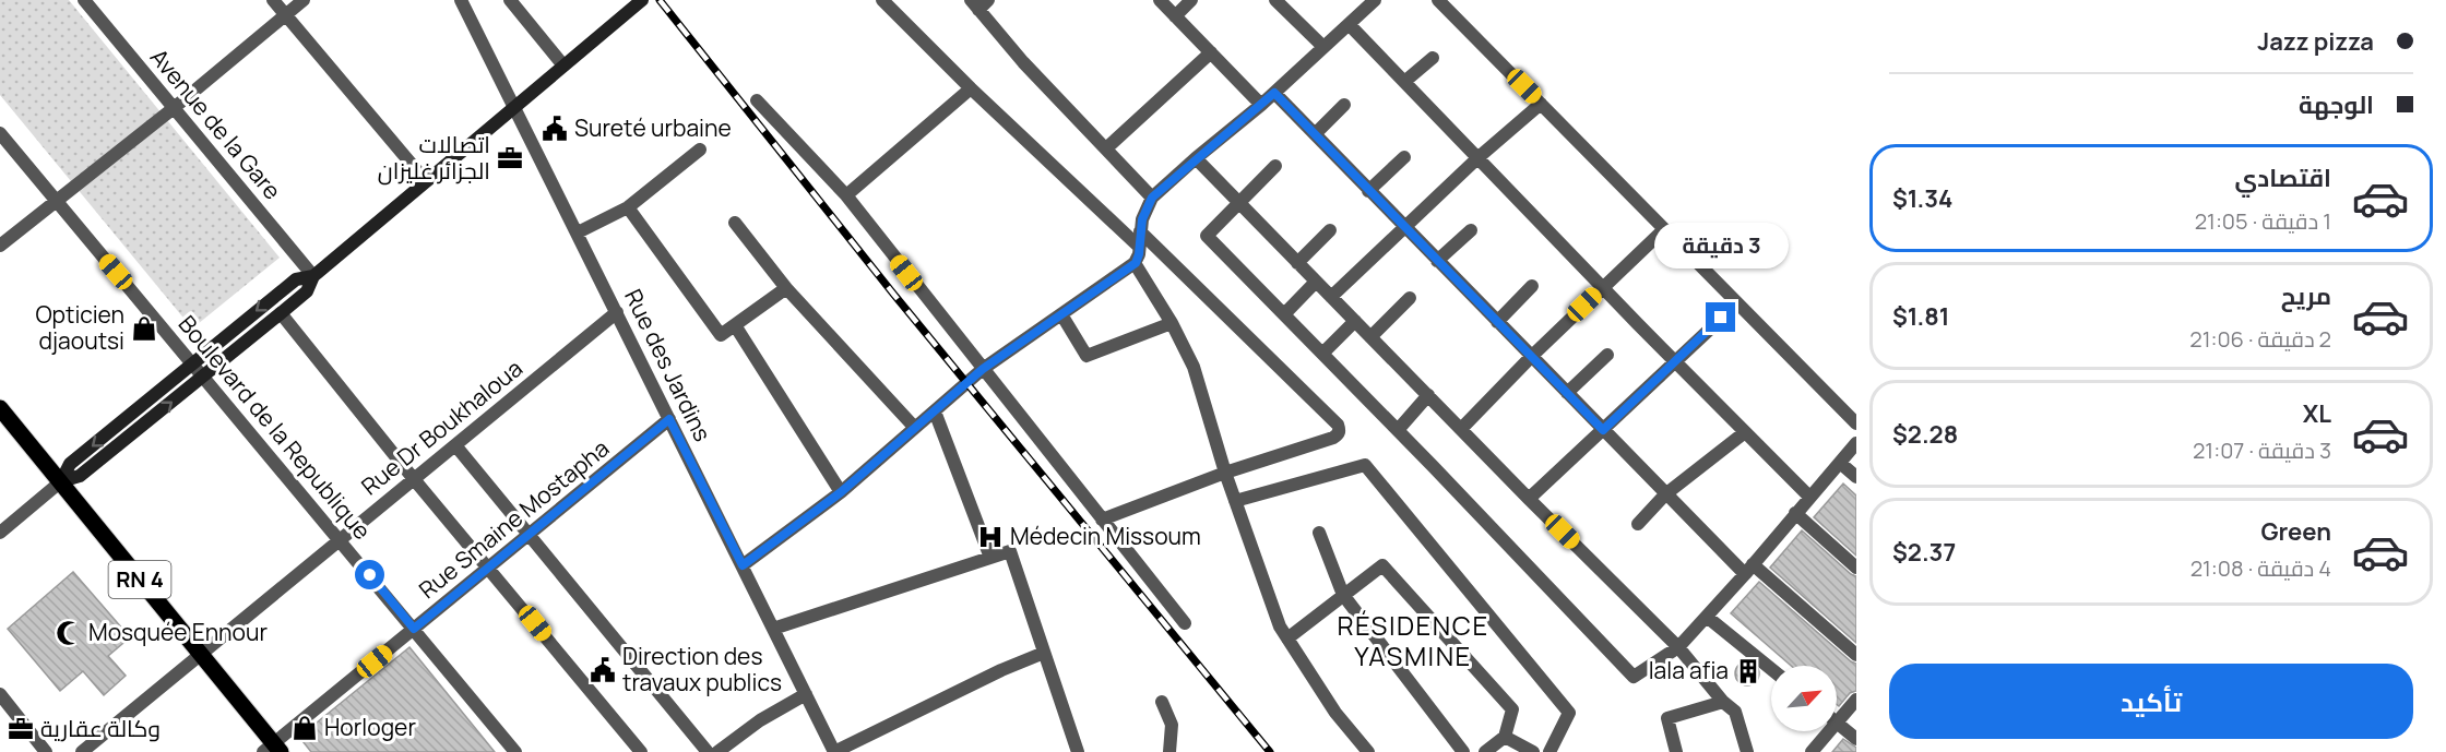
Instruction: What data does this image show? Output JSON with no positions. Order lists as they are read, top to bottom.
{
  "streets": {
    "main road": ["RN 4"],
    "street": [
      "Avenue de la Gare",
      "Rue des Jardins",
      "Boulevard de la Republique",
      "Rue Dr Boukhaloua",
      "Rue Smaine Mostapha"
    ]
  },
  "crossings": [
    ["Rue des Jardins", "Rue Dr Boukhaloua"],
    ["Rue des Jardins", "Rue Smaine Mostapha"],
    ["Boulevard de la Republique", "Rue Dr Boukhaloua"],
    ["Boulevard de la Republique", "Rue Smaine Mostapha"],
    ["Rue Dr Boukhaloua", "RN 4"],
    ["Rue Smaine Mostapha", "RN 4"]
  ],
  "districts": ["RÉSIDENCE YASMINE"],
  "places": {
    "public building": ["Sureté urbaine", "Direction des travaux publics"],
    "office": ["اتصالات الجزائر غليزان", "وكالة عقارية"],
    "shop": ["Opticien djaoutsi", "Horloger"],
    "hospital": ["Médecin Missoum"],
    "mosque": ["Mosquée Ennour"],
    "building": ["lala afia"]
  },
  "north": "top right",
  "page": {
    "banner": ["Jazz pizza", "الوجهة"],
    "list": [
      {
        "name": "اقتصادي",
        "note": "1 دقيقة · 21:05",
        "value": "$1.34"
      },
      {
        "name": "مريح",
        "note": "2 دقيقة · 21:06",
        "value": "$1.81"
      },
      {
        "name": "XL",
        "note": "3 دقيقة · 21:07",
        "value": "$2.28"
      },
      {
        "name": "Green",
        "note": "4 دقيقة · 21:08",
        "value": "$2.37"
      }
    ],
    "bubble": "3 دقيقة",
    "buttons": "تأكيد"
  }
}
